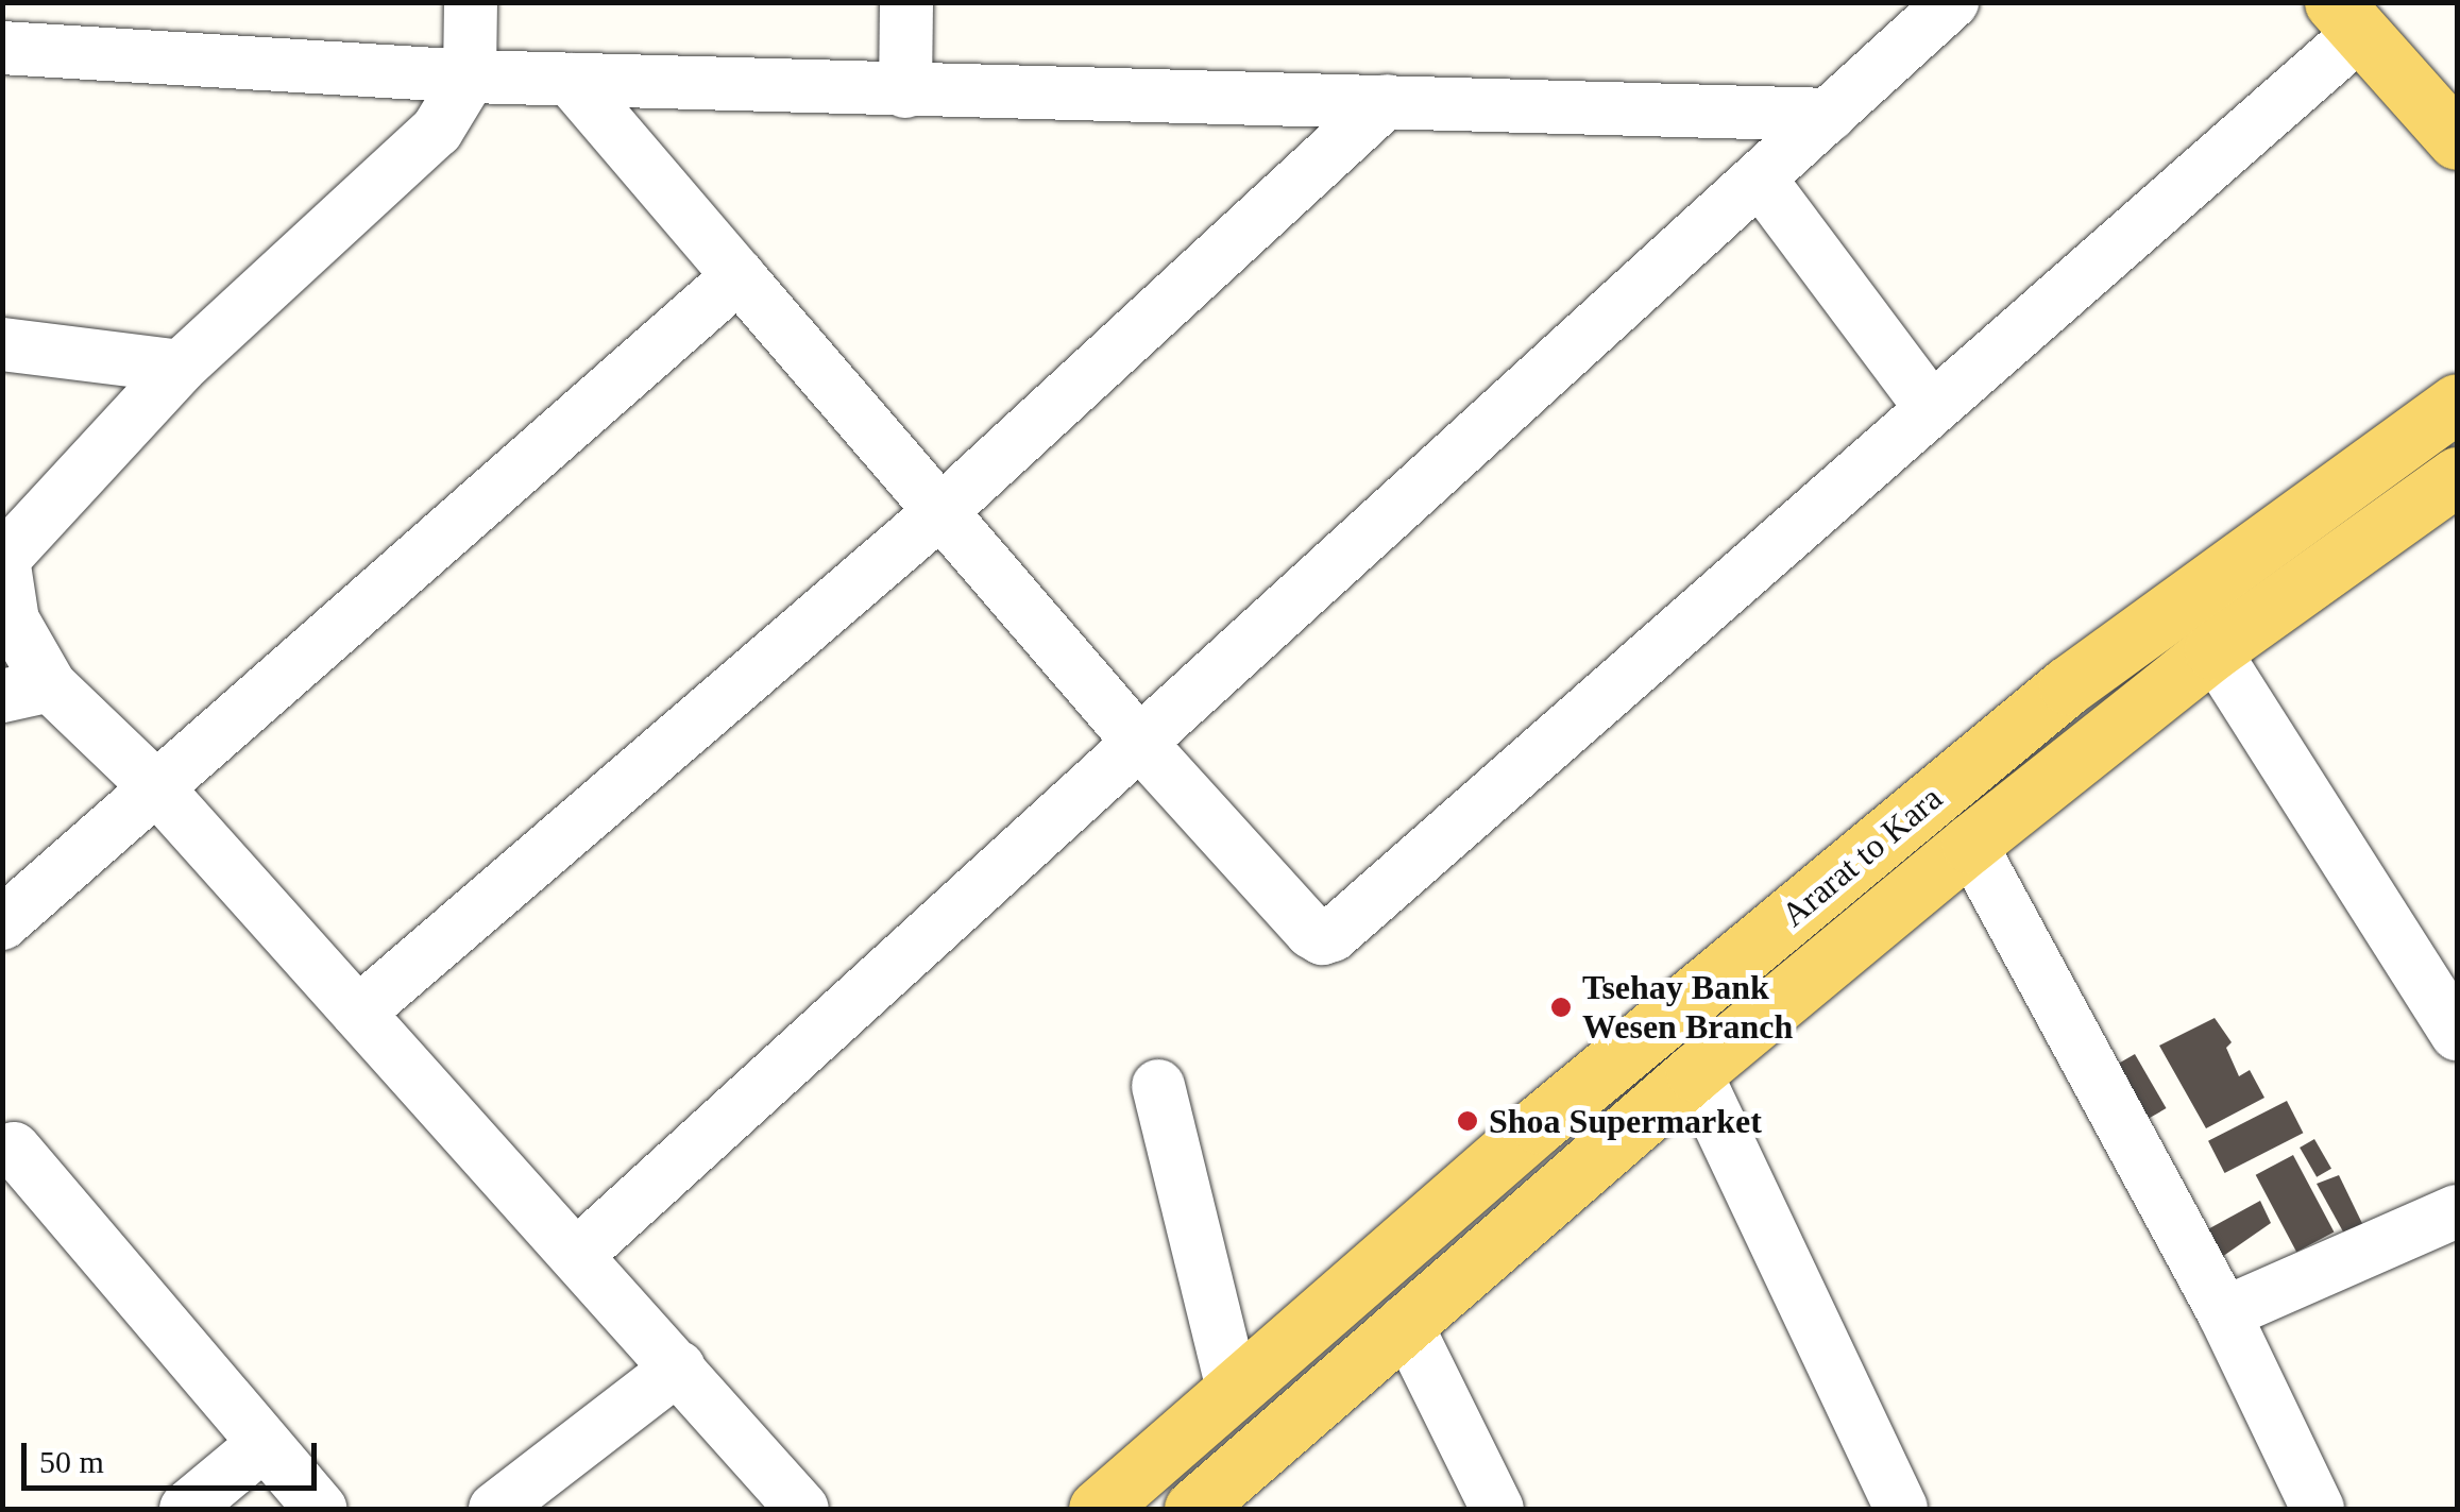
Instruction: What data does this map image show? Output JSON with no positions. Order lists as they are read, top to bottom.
{
  "streets": {
    "main road": ["Ararat to Kara"]
  },
  "places": ["Tsehay Bank Wesen Branch", "Shoa Supermarket"],
  "scale_bar": "50 m"
}
